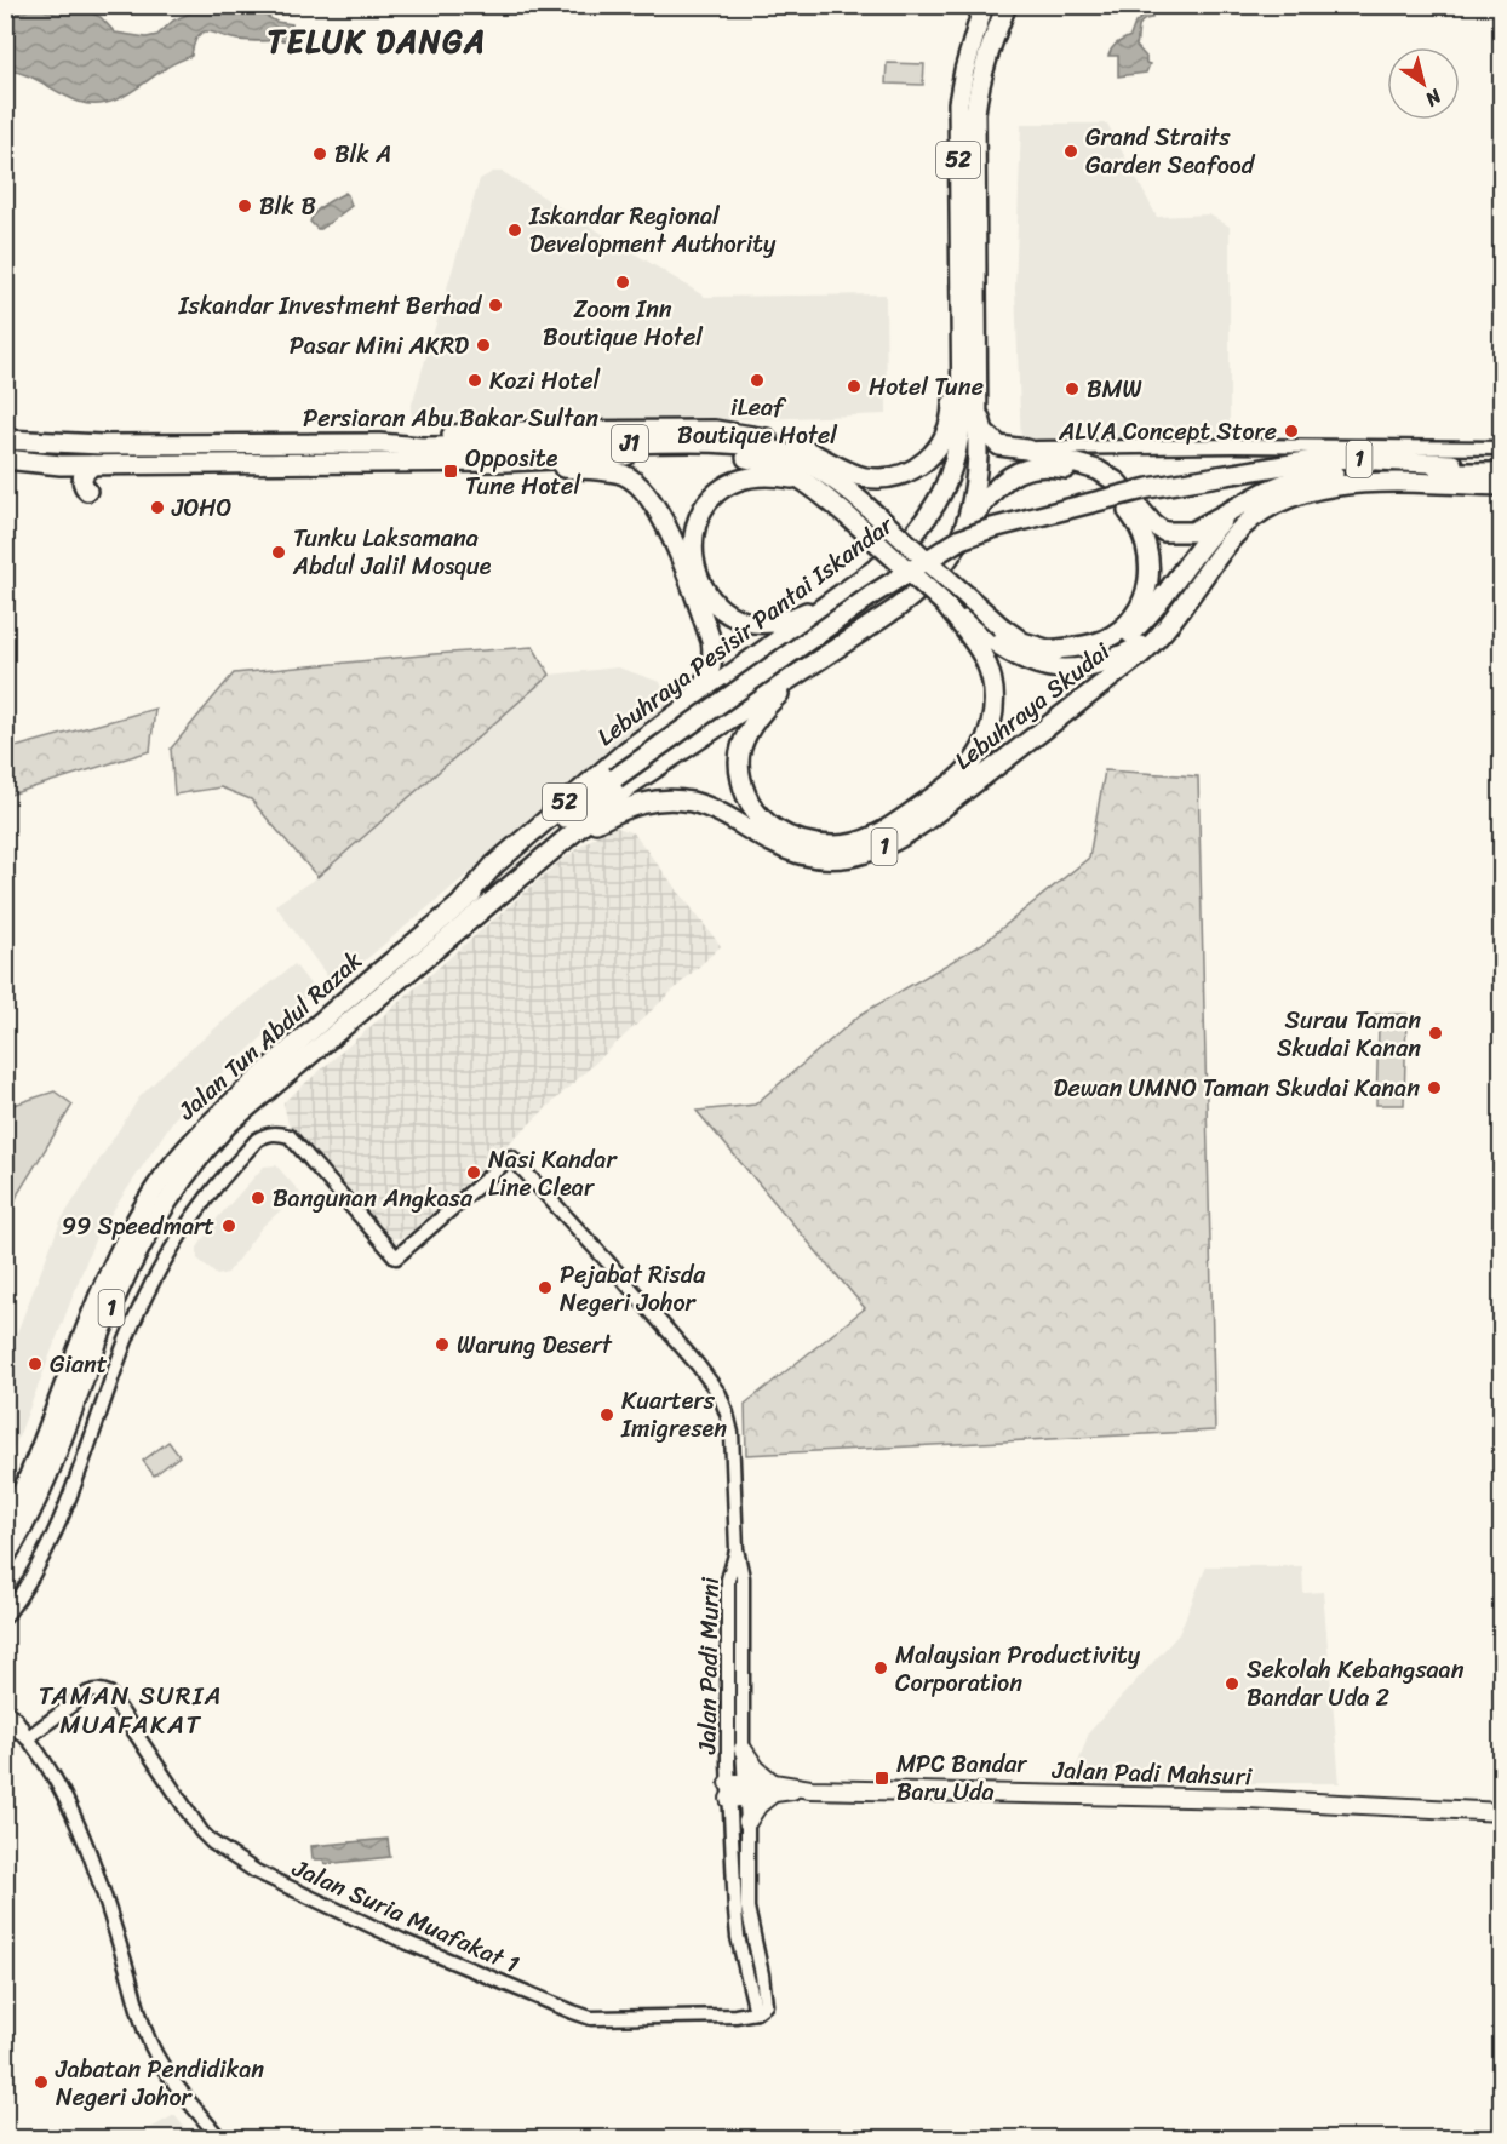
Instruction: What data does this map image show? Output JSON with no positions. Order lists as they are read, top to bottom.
{
  "streets": {
    "highway": [
      "52",
      "Persiaran Abu Bakar Sultan",
      "J1",
      "1",
      "Lebuhraya Pesisir Pantai Iskandar",
      "Lebuhraya Skudai",
      "Jalan Tun Abdul Razak"
    ],
    "main road": ["Jalan Padi Mahsuri"],
    "street": ["Jalan Padi Murni", "Jalan Suria Muafakat 1"]
  },
  "crossings": [
    ["52", "Lebuhraya Skudai"],
    ["52", "Jalan Tun Abdul Razak"],
    ["Lebuhraya Pesisir Pantai Iskandar", "Jalan Tun Abdul Razak"],
    ["Lebuhraya Skudai", "Jalan Tun Abdul Razak"],
    ["Jalan Padi Murni", "Jalan Padi Mahsuri"]
  ],
  "districts": ["TELUK DANGA", "TAMAN SURIA MUAFAKAT"],
  "places": {
    "other": [
      "Grand Straits Garden Seafood",
      "Blk A",
      "Blk B",
      "Iskandar Regional Development Authority",
      "Zoom Inn Boutique Hotel",
      "Iskandar Investment Berhad",
      "Pasar Mini AKRD",
      "Kozi Hotel",
      "iLeaf Boutique Hotel",
      "Hotel Tune",
      "BMW",
      "ALVA Concept Store",
      "JOHO",
      "Tunku Laksamana Abdul Jalil Mosque",
      "Surau Taman Skudai Kanan",
      "Dewan UMNO Taman Skudai Kanan",
      "Nasi Kandar Line Clear",
      "Bangunan Angkasa",
      "99 Speedmart",
      "Pejabat Risda Negeri Johor",
      "Warung Desert",
      "Giant",
      "Kuarters Imigresen",
      "Malaysian Productivity Corporation",
      "Sekolah Kebangsaan Bandar Uda 2",
      "Jabatan Pendidikan Negeri Johor"
    ],
    "transit": ["Opposite Tune Hotel", "MPC Bandar Baru Uda"]
  },
  "north": "bottom right"
}
